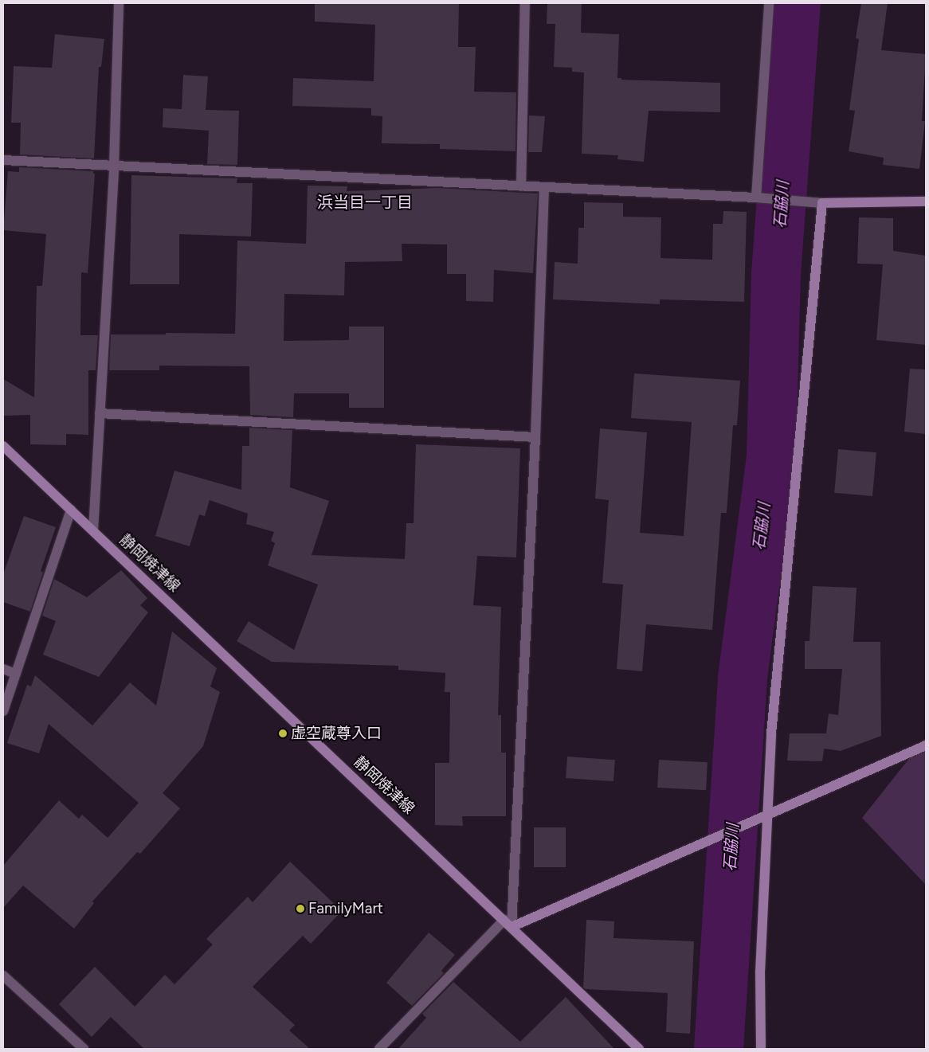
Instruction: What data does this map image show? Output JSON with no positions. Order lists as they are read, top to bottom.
{
  "streets": {
    "street": ["静岡焼津線"]
  },
  "districts": ["浜当目一丁目"],
  "water": ["石脇川"],
  "places": ["虚空蔵尊入口", "FamilyMart"]
}
